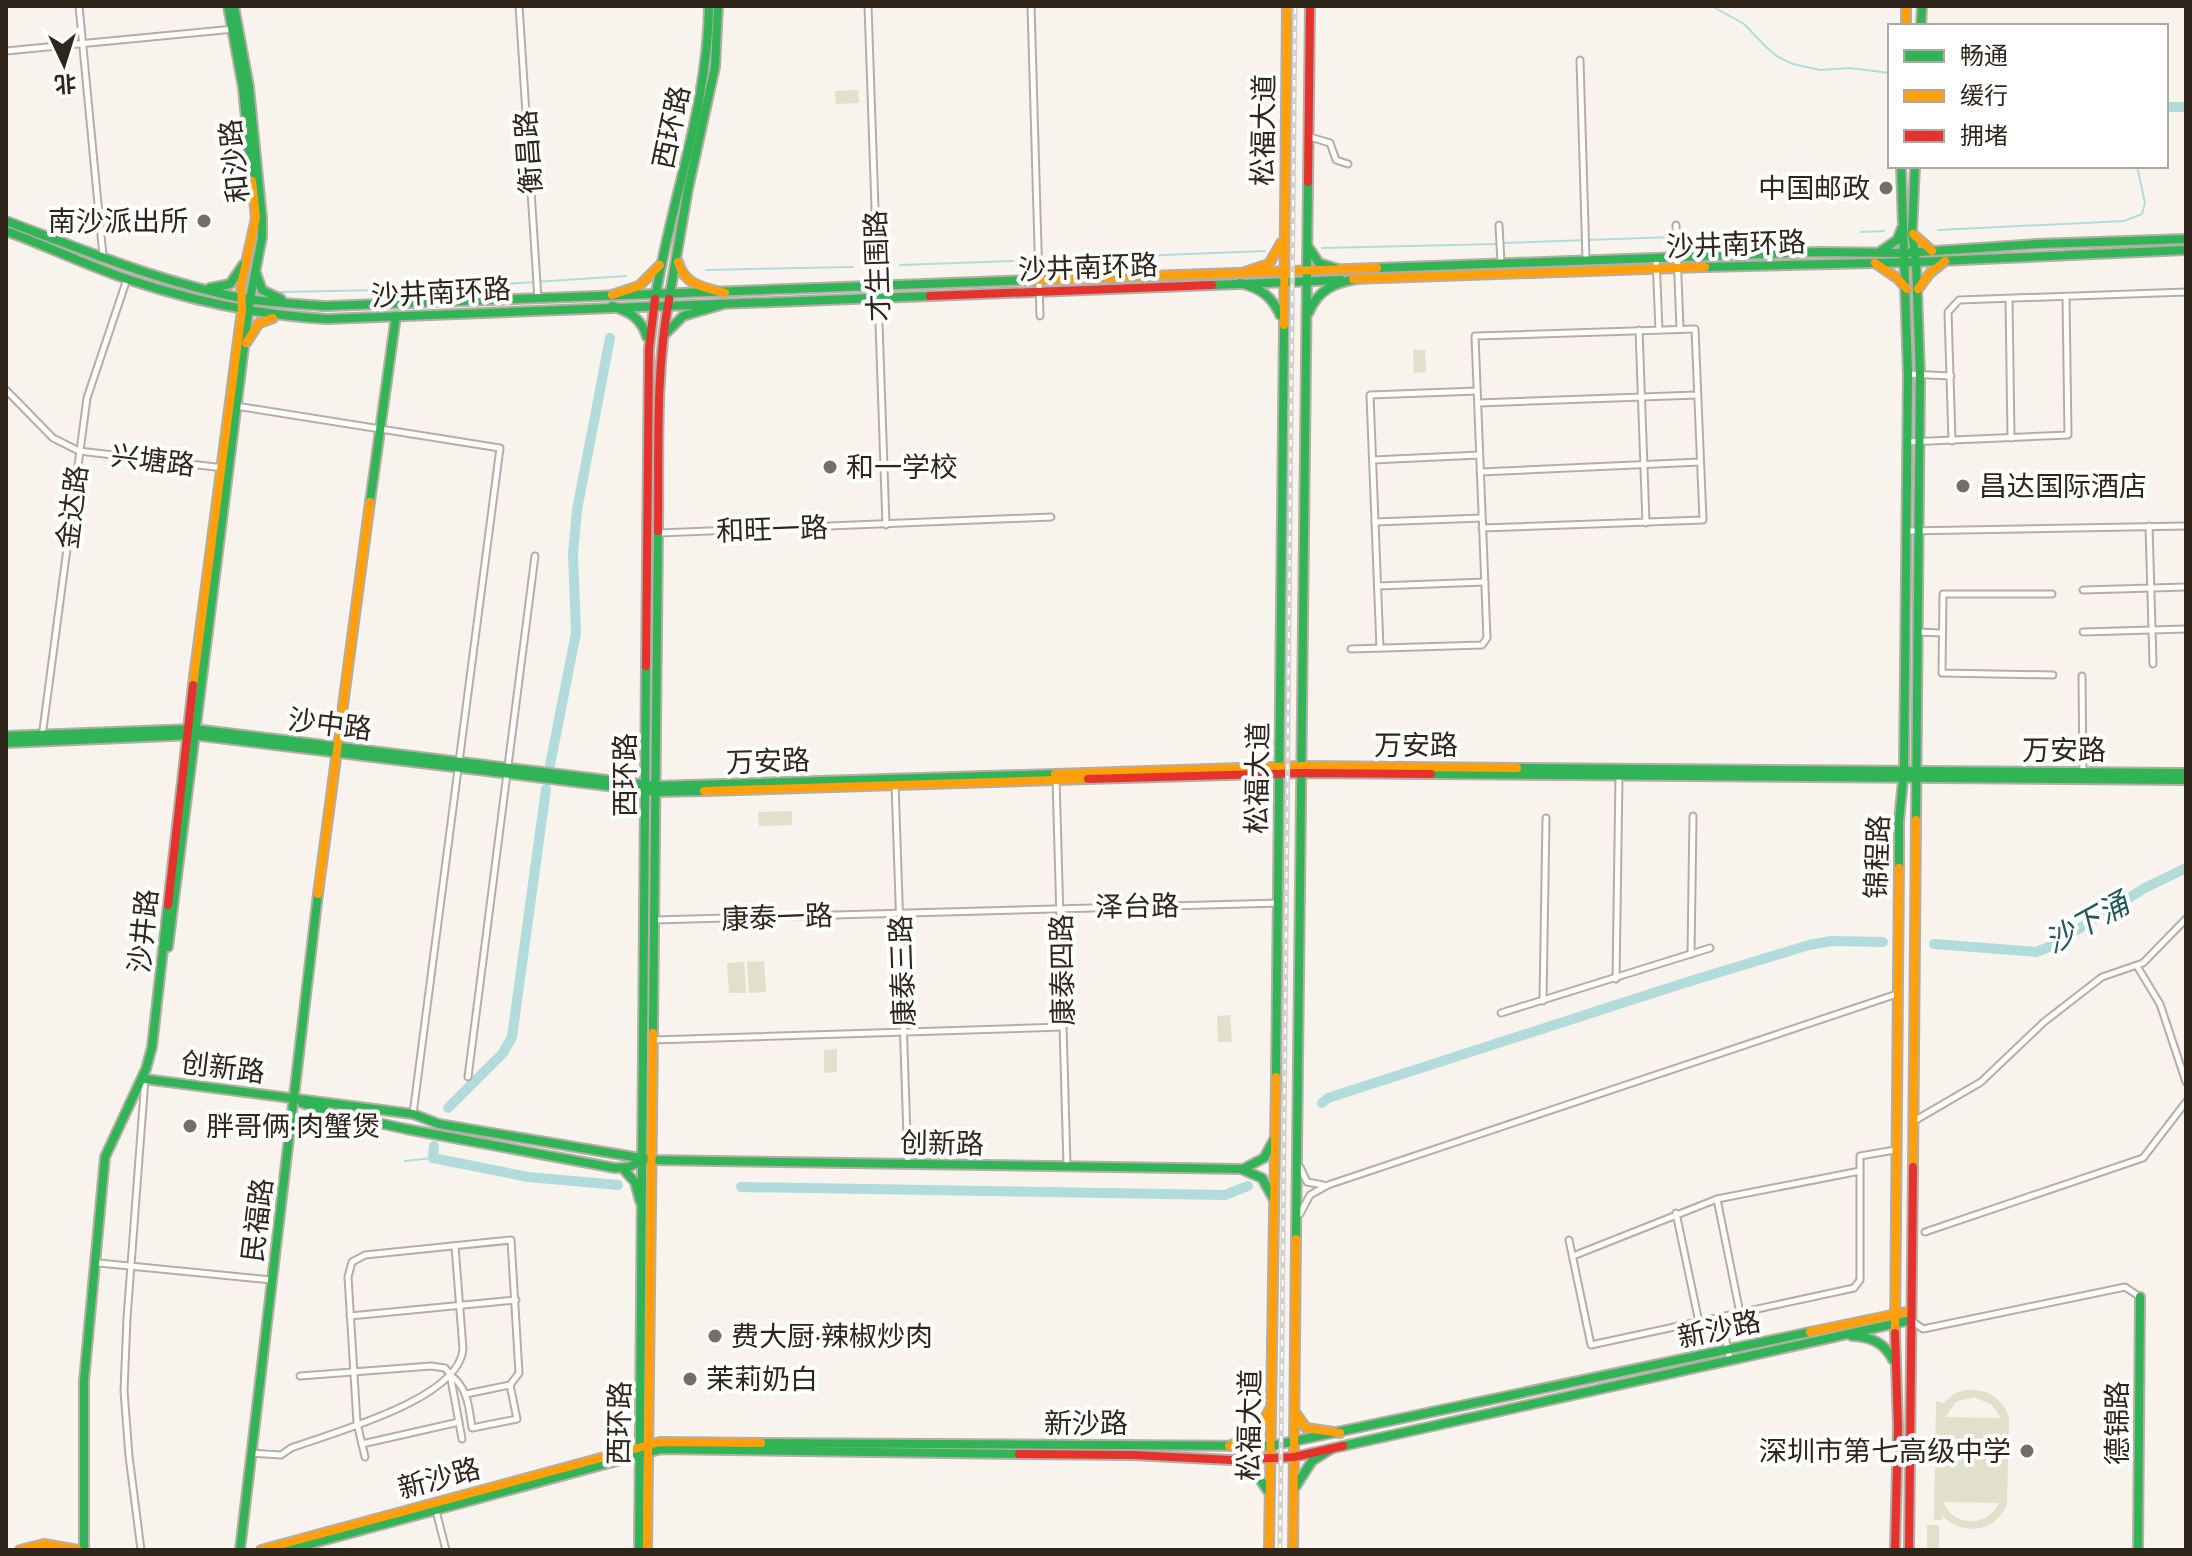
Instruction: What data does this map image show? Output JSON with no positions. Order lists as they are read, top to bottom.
{
  "streets": {
    "main road": [
      "西环路",
      "松福大道",
      "和沙路",
      "沙井南环路",
      "沙中路",
      "万安路",
      "锦程路",
      "沙井路",
      "创新路",
      "民福路",
      "新沙路",
      "德锦路"
    ],
    "street": [
      "衡昌路",
      "才生围路",
      "兴塘路",
      "金达路",
      "和旺一路",
      "泽台路",
      "康泰一路",
      "康泰四路",
      "康泰三路"
    ]
  },
  "crossings": [
    ["西环路", "沙井南环路"],
    ["西环路", "和旺一路"],
    ["西环路", "沙中路"],
    ["西环路", "万安路"],
    ["西环路", "康泰一路"],
    ["西环路", "创新路"],
    ["西环路", "新沙路"],
    ["松福大道", "沙井南环路"],
    ["松福大道", "万安路"],
    ["松福大道", "泽台路"],
    ["松福大道", "新沙路"],
    ["衡昌路", "沙井南环路"],
    ["和沙路", "沙井南环路"],
    ["和沙路", "沙井路"],
    ["沙井南环路", "才生围路"],
    ["沙井南环路", "金达路"],
    ["沙井南环路", "锦程路"],
    ["沙井南环路", "沙井路"],
    ["沙井南环路", "民福路"],
    ["才生围路", "和旺一路"],
    ["兴塘路", "金达路"],
    ["兴塘路", "沙井路"],
    ["金达路", "沙中路"],
    ["沙中路", "万安路"],
    ["沙中路", "沙井路"],
    ["沙中路", "民福路"],
    ["万安路", "锦程路"],
    ["万安路", "康泰四路"],
    ["万安路", "康泰三路"],
    ["锦程路", "新沙路"],
    ["泽台路", "康泰一路"],
    ["泽台路", "康泰四路"],
    ["泽台路", "康泰三路"],
    ["康泰一路", "康泰三路"],
    ["沙井路", "创新路"],
    ["康泰四路", "创新路"],
    ["康泰三路", "创新路"],
    ["创新路", "民福路"]
  ],
  "water": ["沙下涌"],
  "places": [
    "中国邮政",
    "南沙派出所",
    "和一学校",
    "昌达国际酒店",
    "胖哥俩·肉蟹煲",
    "费大厨·辣椒炒肉",
    "茉莉奶白",
    "深圳市第七高级中学"
  ],
  "legend": ["畅通", "缓行", "拥堵"],
  "north": "bottom"
}
